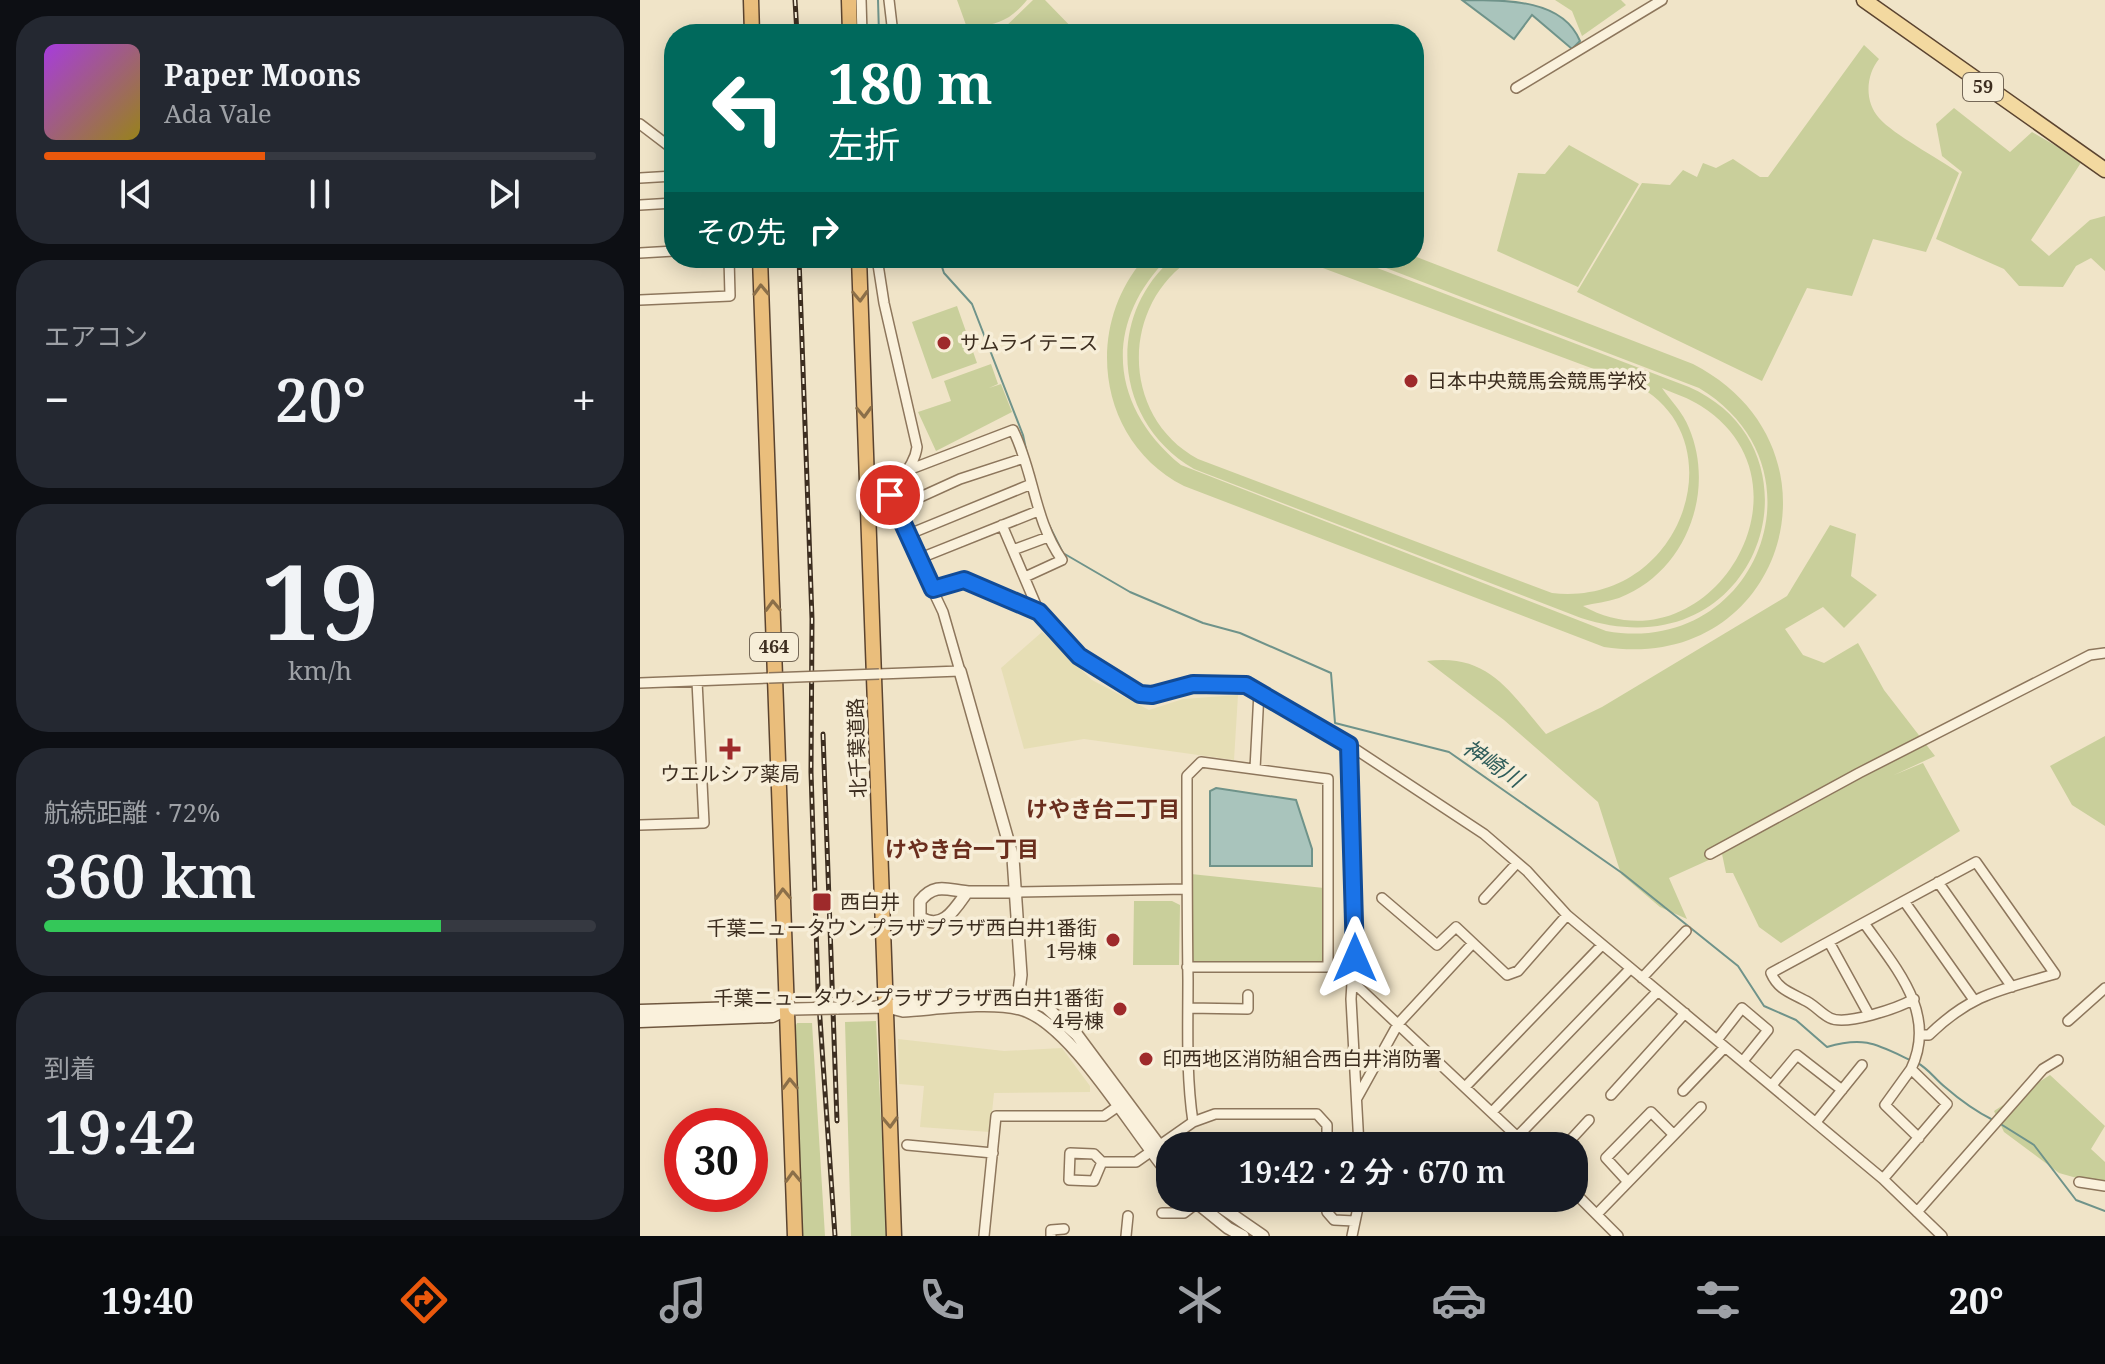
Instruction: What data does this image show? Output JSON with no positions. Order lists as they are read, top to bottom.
{
  "streets": {
    "highway": ["464", "北千葉道路"],
    "main road": ["59"]
  },
  "districts": ["けやき台二丁目", "けやき台一丁目"],
  "water": ["神崎川"],
  "places": {
    "other": [
      "サムライテニス",
      "日本中央競馬会競馬学校",
      "千葉ニュータウンプラザプラザ西白井1番街 1号棟",
      "千葉ニュータウンプラザプラザ西白井1番街 4号棟",
      "印西地区消防組合西白井消防署"
    ],
    "health": ["ウエルシア薬局"],
    "transit": ["西白井"]
  },
  "page": {
    "turn": ["180 m", "左折"],
    "song": ["Paper Moons", "Ada Vale"],
    "then": "その先",
    "tile": [
      "エアコン",
      ["19", "km/h"],
      ["航続距離 · 72%", "360 km"],
      ["到着", "19:42"]
    ],
    "heat": ["−", "20°", "+"],
    "limit": "30",
    "trip": "19:42 · 2 分 · 670 m",
    "tabs": ["19:40", "20°"]
  }
}
